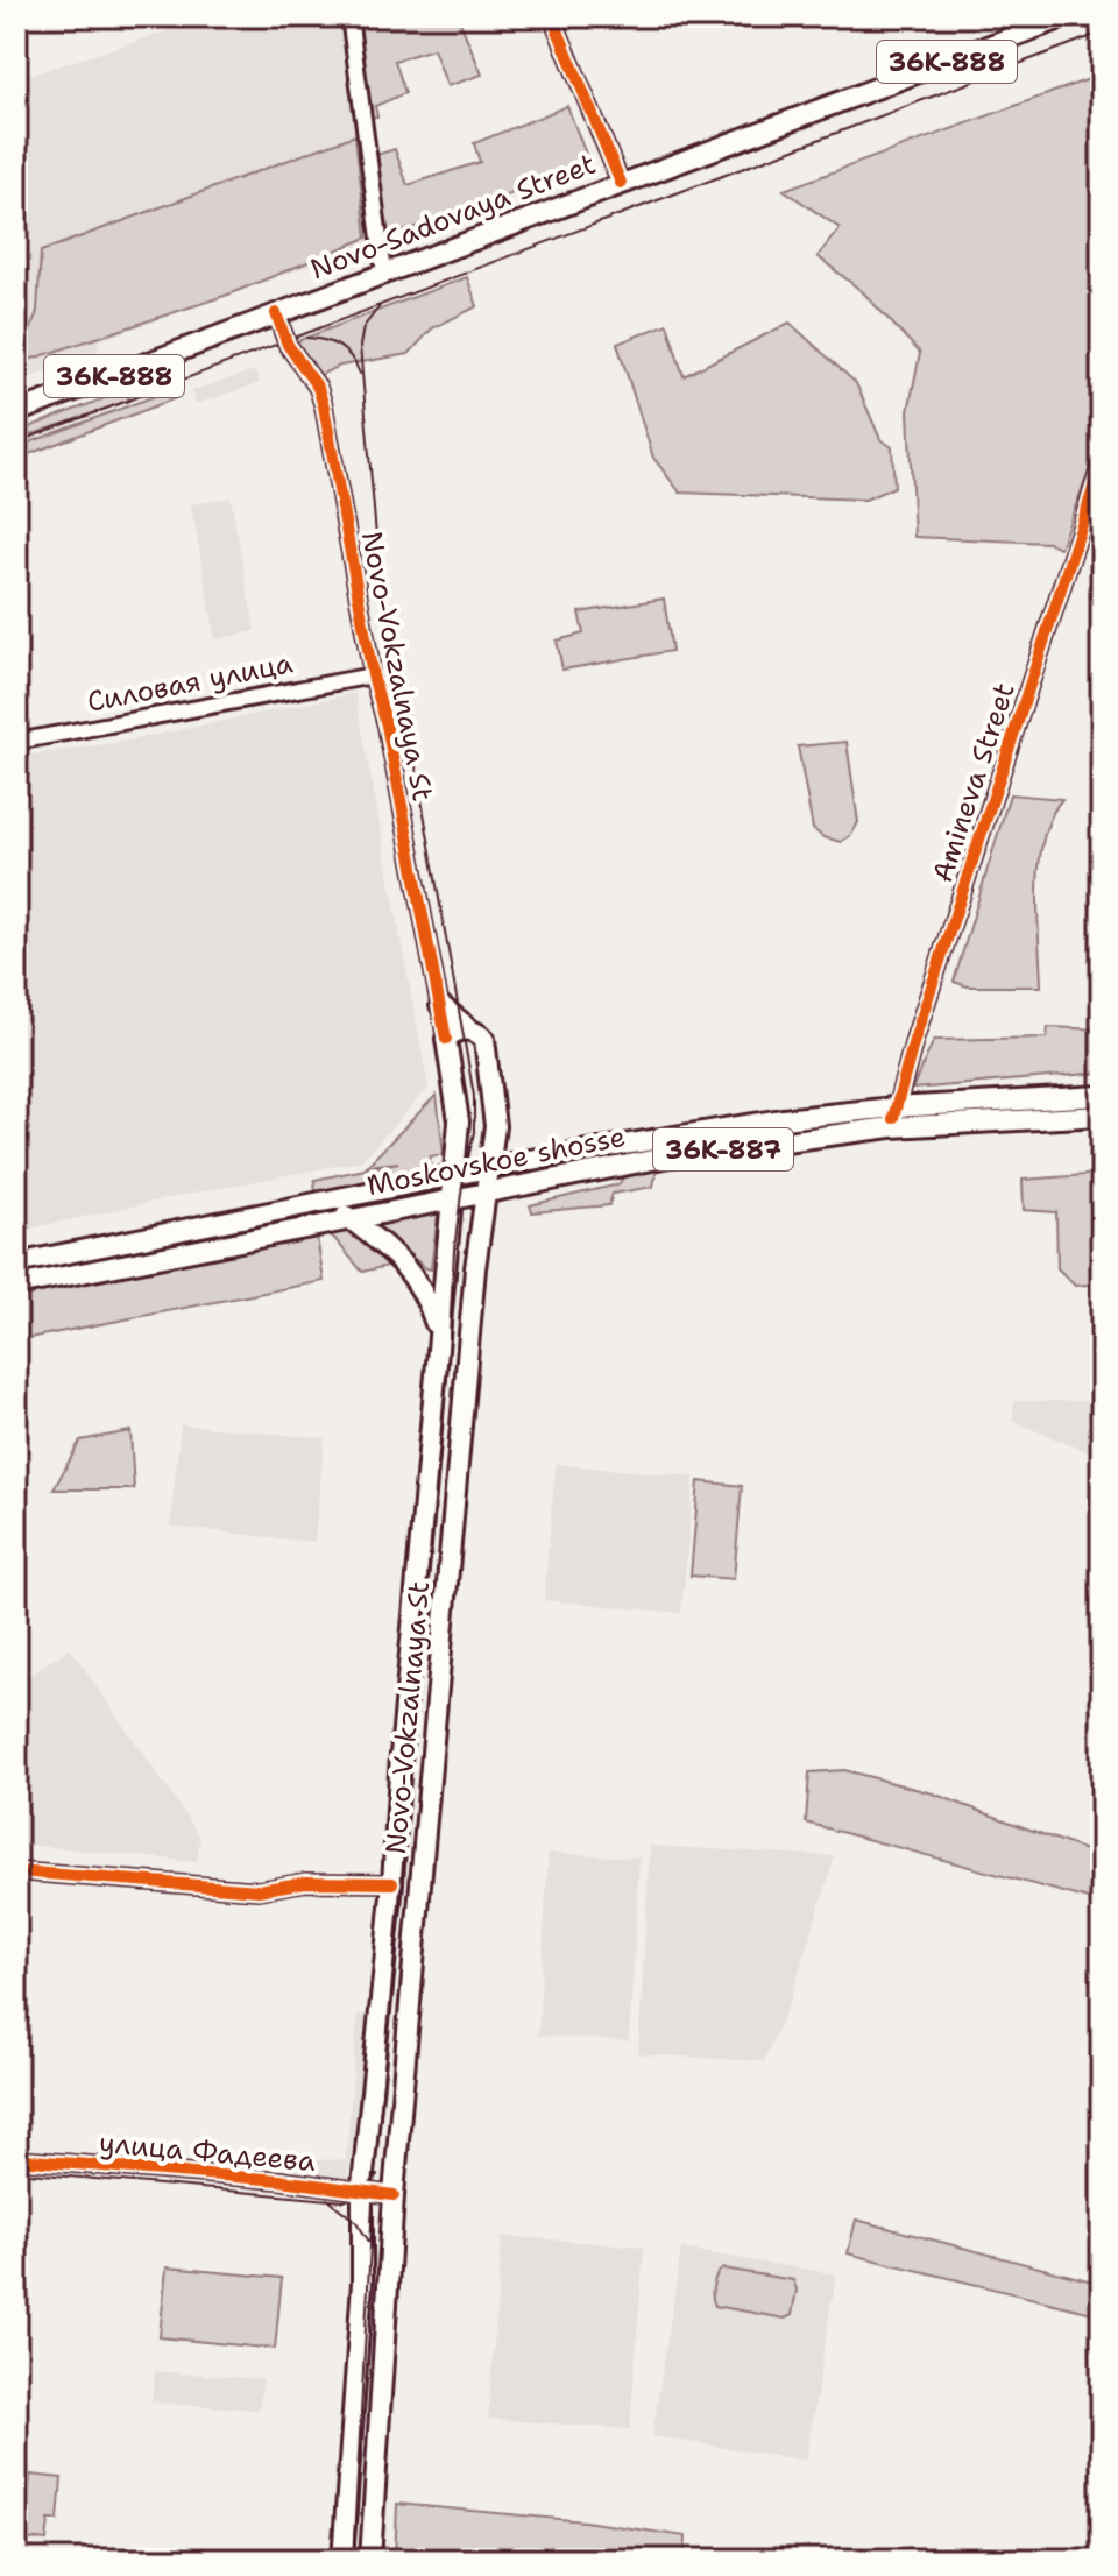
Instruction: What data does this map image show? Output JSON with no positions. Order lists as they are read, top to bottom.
{
  "streets": {
    "main road": [
      "36К-888",
      "Novo-Sadovaya Street",
      "Novo-Vokzalnaya St",
      "36К-887",
      "Moskovskoe shosse"
    ],
    "street": ["Силовая улица", "Amineva Street", "улица Фадеева"]
  },
  "crossings": [
    ["Novo-Sadovaya Street", "Novo-Vokzalnaya St"],
    ["Novo-Vokzalnaya St", "Силовая улица"],
    ["Novo-Vokzalnaya St", "Moskovskoe shosse"],
    ["Novo-Vokzalnaya St", "улица Фадеева"],
    ["Amineva Street", "Moskovskoe shosse"]
  ]
}
